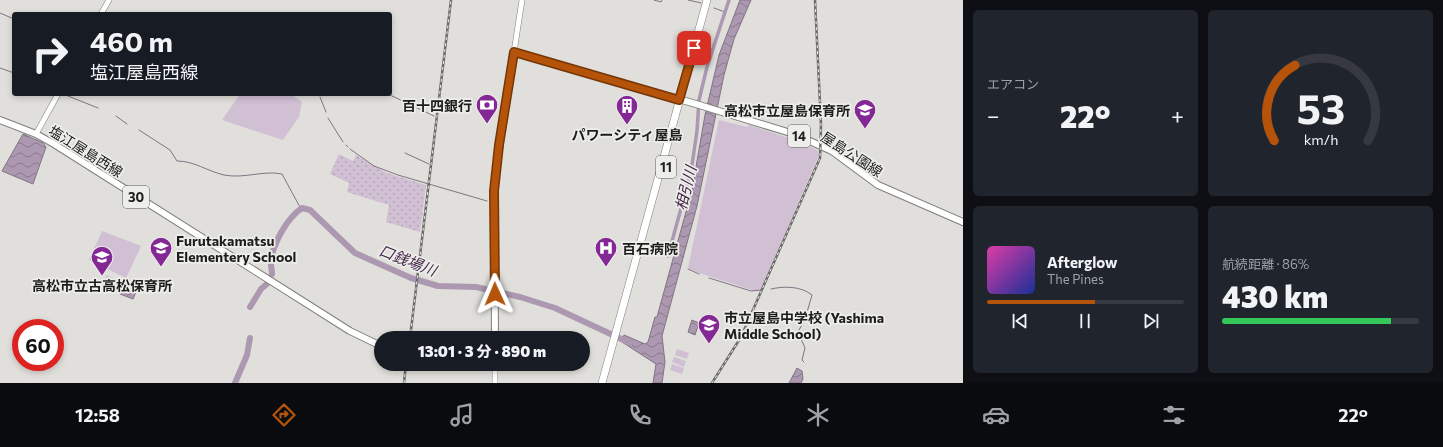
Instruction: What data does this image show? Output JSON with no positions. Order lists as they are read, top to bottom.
{
  "streets": {
    "highway": ["11"],
    "main road": [
      "14",
      "塩江屋島西線",
      "屋島公園線",
      "30"
    ]
  },
  "crossings": [
    ["屋島公園線", "11"]
  ],
  "water": ["相引川", "口銭場川"],
  "places": {
    "bank": ["百十四銀行"],
    "building": ["パワーシティ屋島"],
    "school or university": [
      "高松市立屋島保育所",
      "Furutakamatsu Elementery School",
      "高松市立古高松保育所",
      "市立屋島中学校 (Yashima Middle School)"
    ],
    "hospital": ["百石病院"]
  },
  "page": {
    "tile": [
      "エアコン",
      ["航続距離 · 86%", "430 km"]
    ],
    "turn": ["460 m", "塩江屋島西線"],
    "heat": ["−", "22°", "+"],
    "song": ["Afterglow", "The Pines"],
    "limit": "60",
    "trip": "13:01 · 3 分 · 890 m",
    "tabs": ["12:58", "22°"],
    "gauge": ["53", "km/h"]
  }
}
